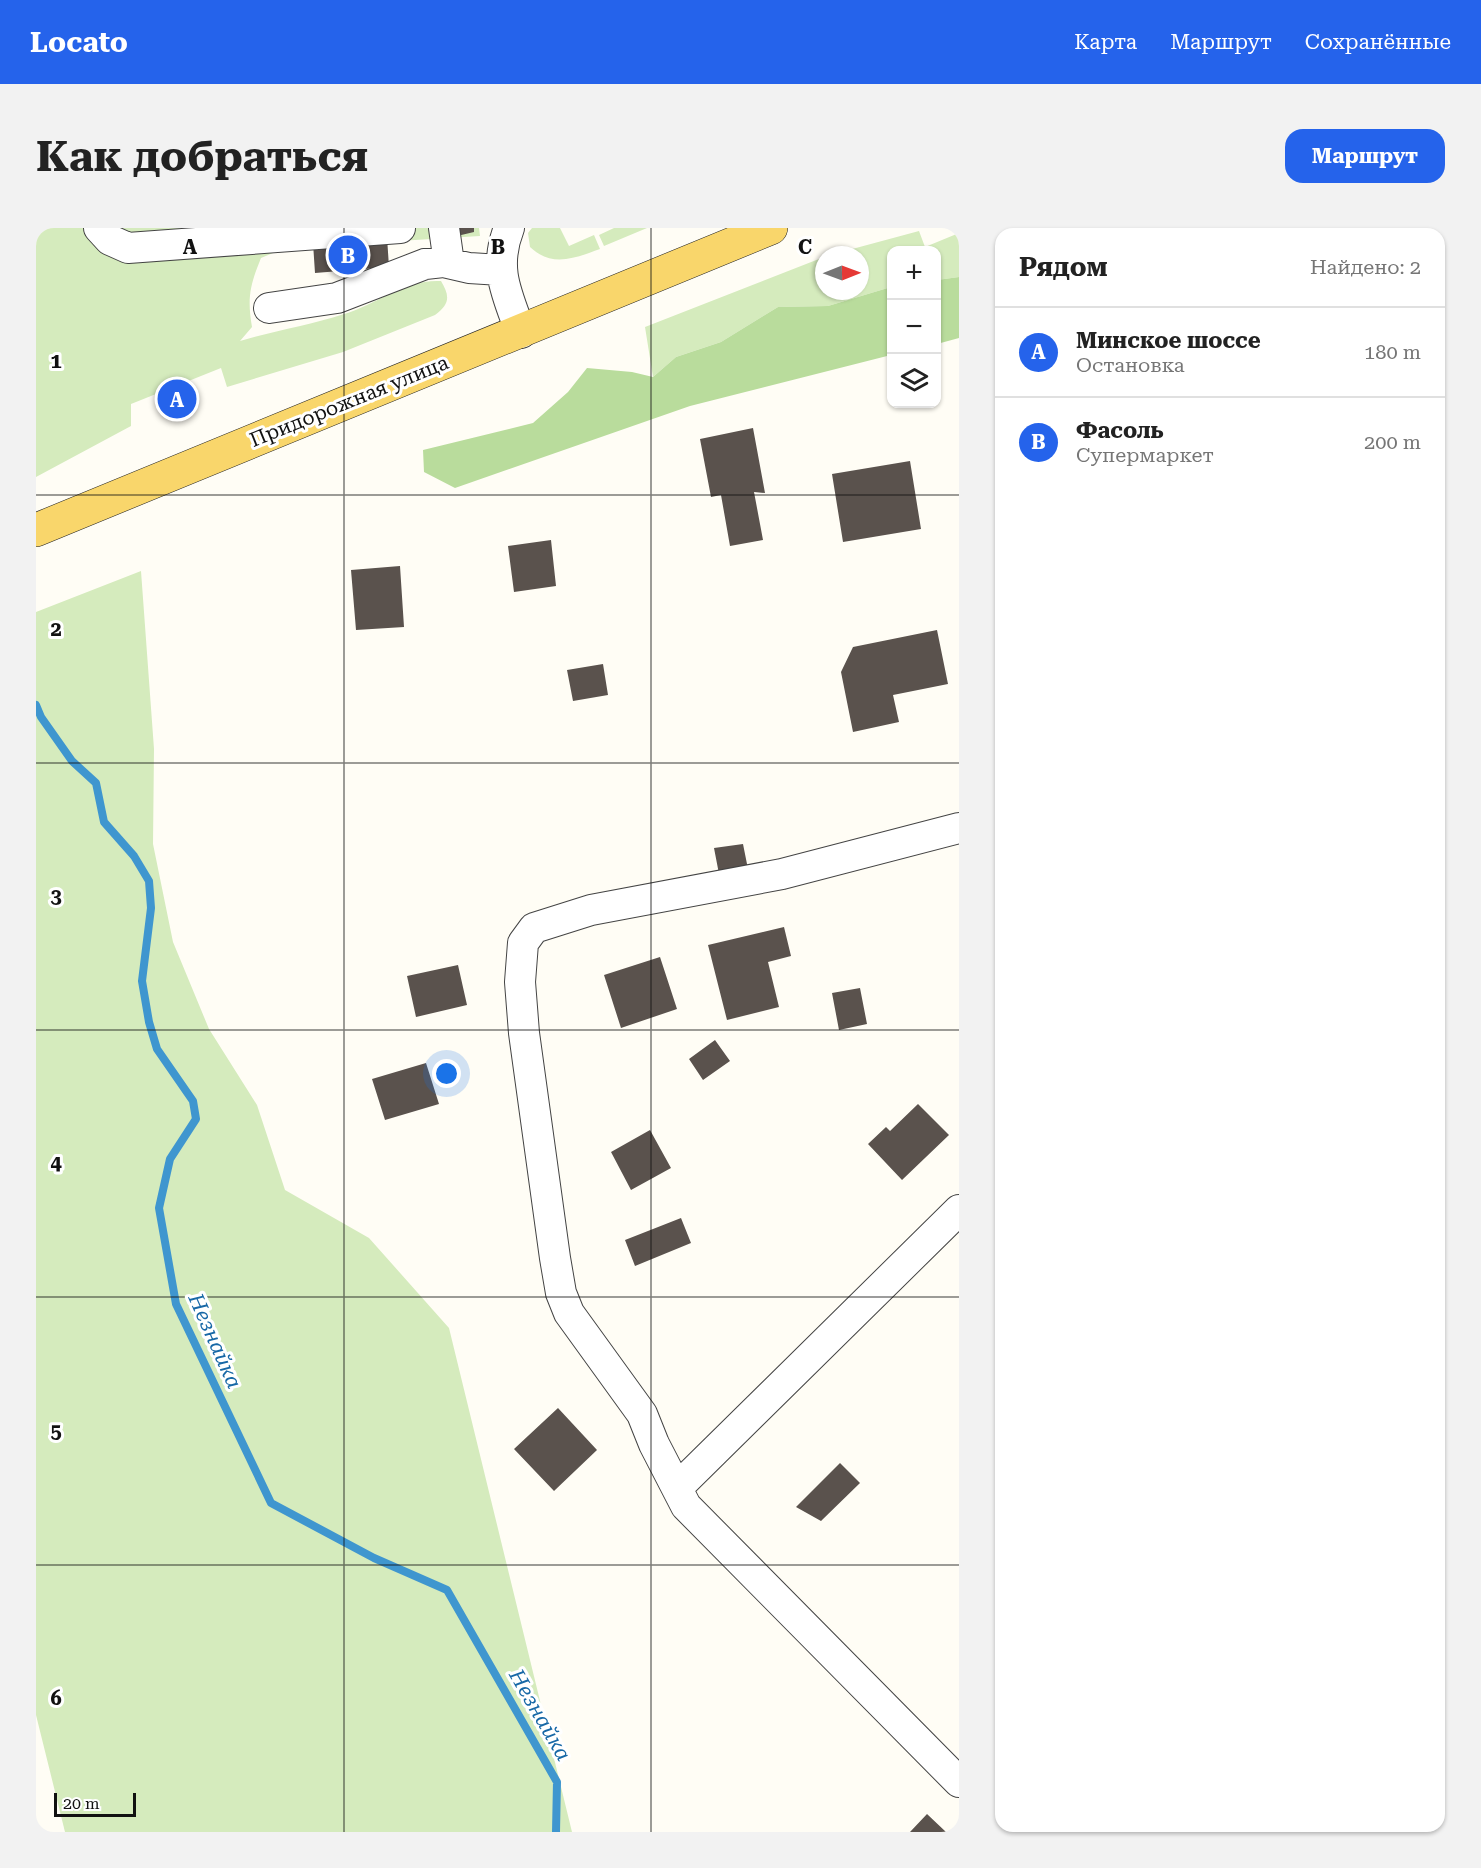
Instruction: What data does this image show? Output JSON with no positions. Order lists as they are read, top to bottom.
{
  "streets": {
    "main road": ["Придорожная улица"]
  },
  "water": ["Незнайка"],
  "scale_bar": "20 m",
  "north": "right",
  "page": {
    "header": "Locato",
    "nav": ["Карта", "Маршрут", "Сохранённые"],
    "buttons": "Маршрут",
    "title": "Как добраться",
    "heading": ["Рядом", "Найдено: 2"],
    "pins": ["B", "A"],
    "map_buttons": ["+", "−"],
    "list": [
      {
        "mark": "A",
        "name": "Минское шоссе",
        "note": "Остановка",
        "value": "180 m"
      },
      {
        "mark": "B",
        "name": "Фасоль",
        "note": "Супермаркет",
        "value": "200 m"
      }
    ],
    "scale": "20 m"
  },
  "grid": {
    "columns": ["A", "B", "C"],
    "rows": [
      "1",
      "2",
      "3",
      "4",
      "5",
      "6"
    ]
  }
}
